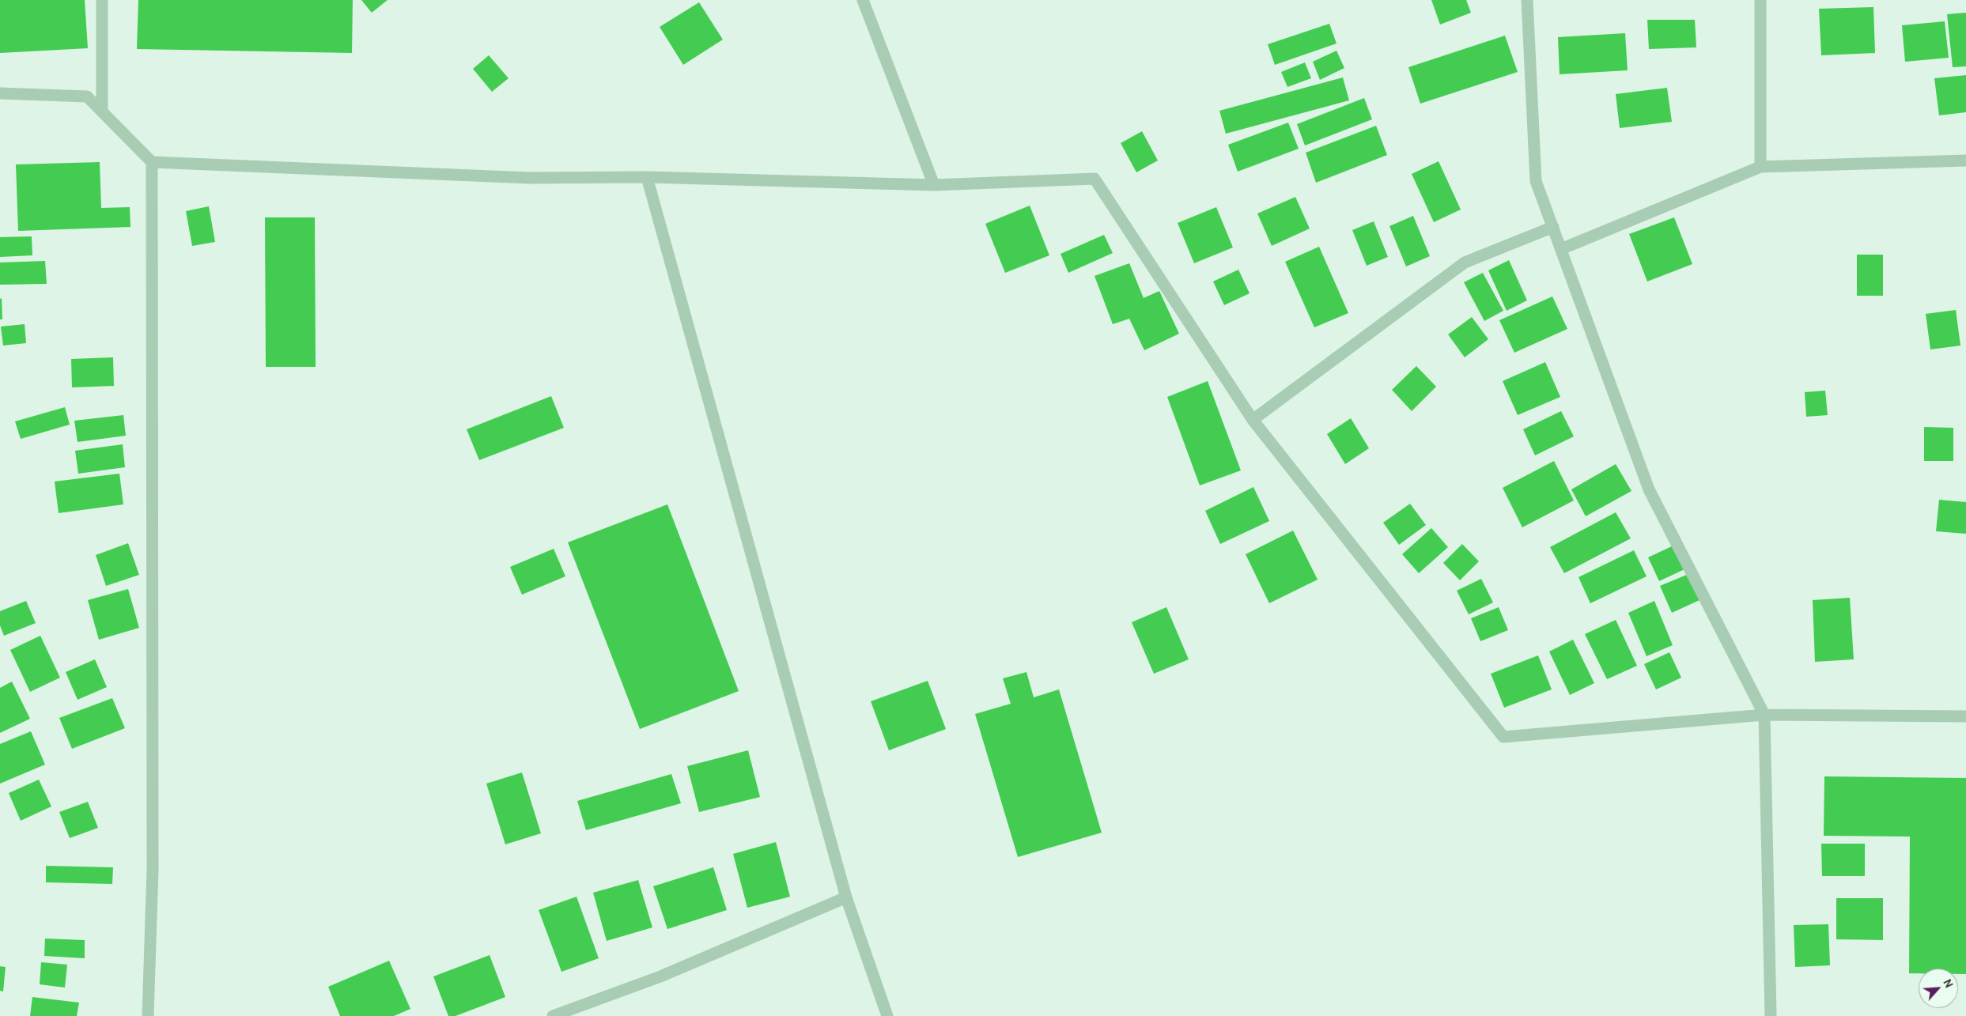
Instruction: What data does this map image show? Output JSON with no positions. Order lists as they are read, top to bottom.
{
  "north": "top right"
}
